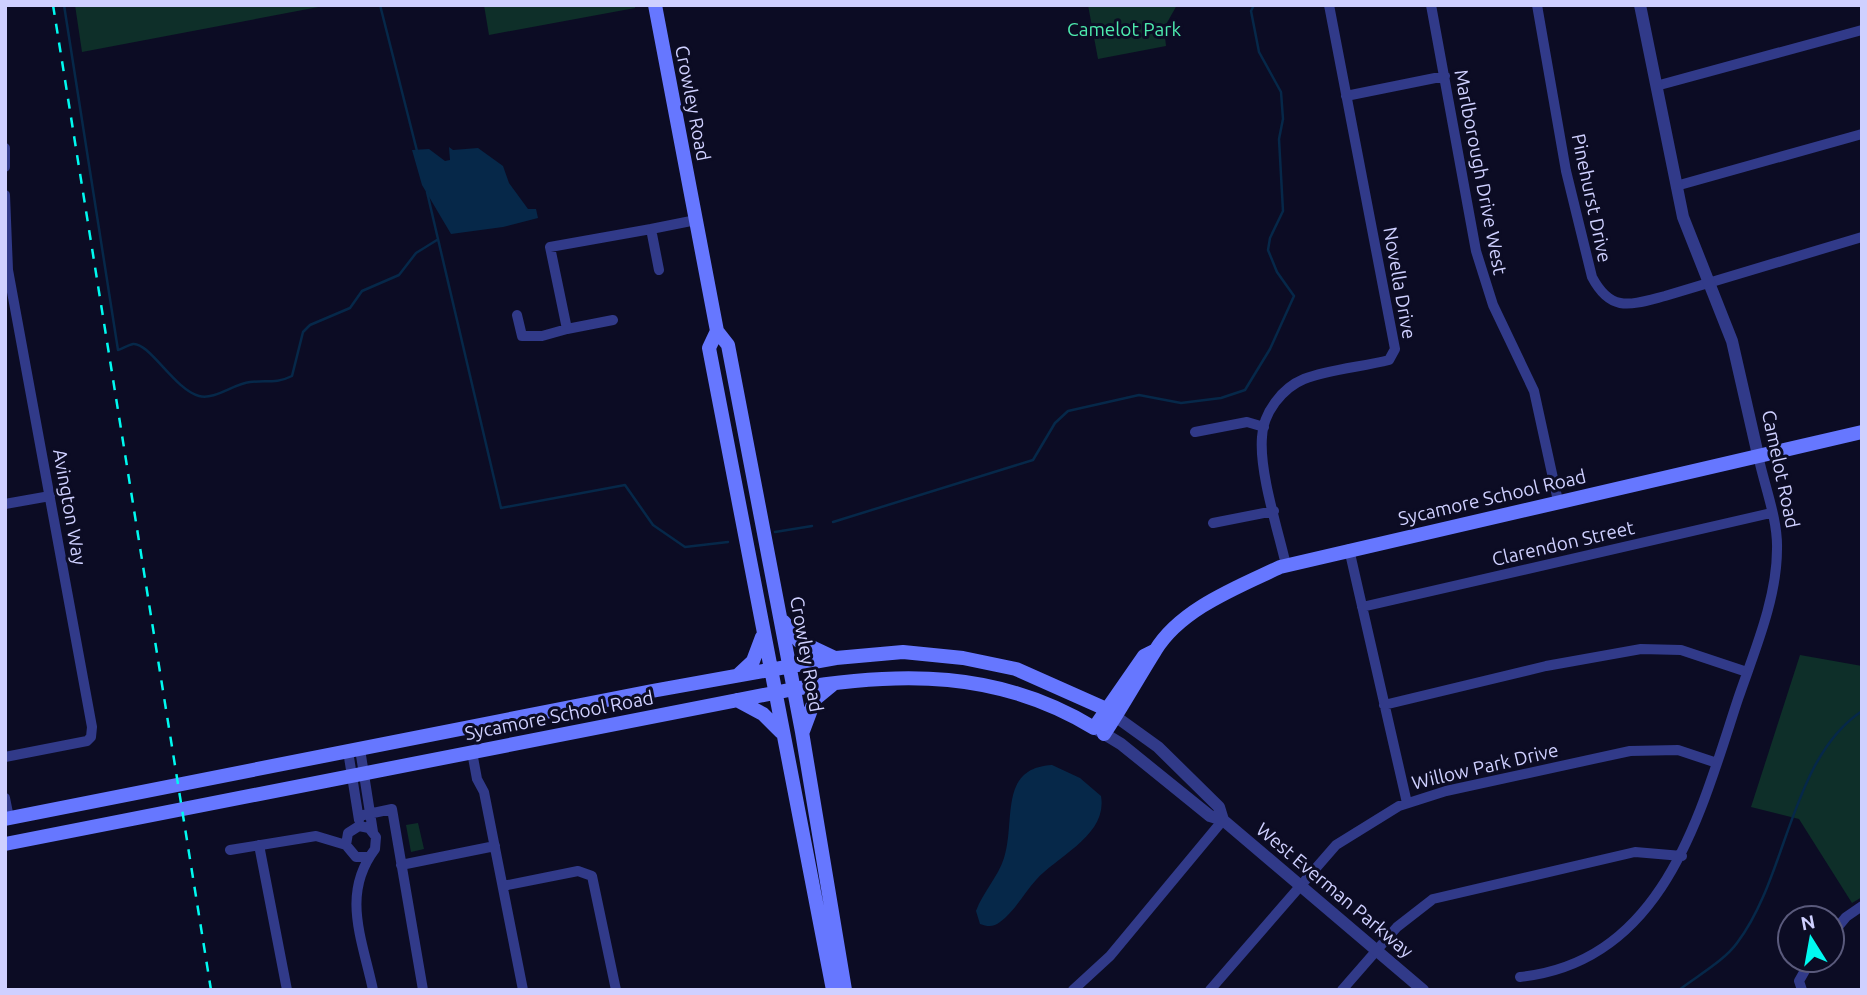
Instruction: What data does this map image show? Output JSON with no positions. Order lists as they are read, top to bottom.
{
  "streets": {
    "main road": ["Crowley Road", "Sycamore School Road"],
    "street": [
      "Marlborough Drive West",
      "Pinehurst Drive",
      "Novella Drive",
      "Camelot Road",
      "Avington Way",
      "Clarendon Street",
      "Willow Park Drive",
      "West Everman Parkway"
    ]
  },
  "crossings": [
    ["Crowley Road", "Sycamore School Road"],
    ["Marlborough Drive West", "Sycamore School Road"],
    ["Pinehurst Drive", "Camelot Road"],
    ["Novella Drive", "Sycamore School Road"],
    ["Camelot Road", "Sycamore School Road"],
    ["Camelot Road", "Clarendon Street"],
    ["Camelot Road", "Willow Park Drive"],
    ["Sycamore School Road", "West Everman Parkway"],
    ["Willow Park Drive", "West Everman Parkway"]
  ],
  "parks": ["Camelot Park"],
  "north": "top"
}
